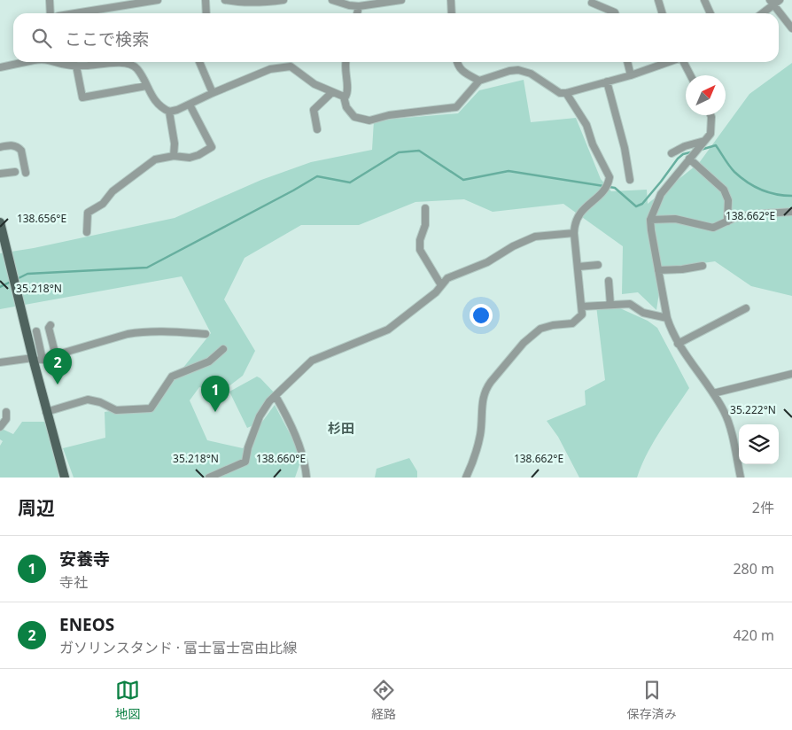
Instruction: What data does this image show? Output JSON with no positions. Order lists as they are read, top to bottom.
{
  "districts": ["杉田"],
  "north": "top right",
  "page": {
    "search": "ここで検索",
    "pins": ["2", "1"],
    "heading": ["周辺", "2件"],
    "list": [
      {
        "mark": "1",
        "name": "安養寺",
        "note": "寺社",
        "value": "280 m"
      },
      {
        "mark": "2",
        "name": "ENEOS",
        "note": "ガソリンスタンド · 富士富士宮由比線",
        "value": "420 m"
      }
    ],
    "nav": ["地図", "経路", "保存済み"]
  },
  "coordinates": [
    "138.662°E",
    "138.656°E",
    "35.218°N",
    "35.222°N",
    "138.660°E"
  ]
}
